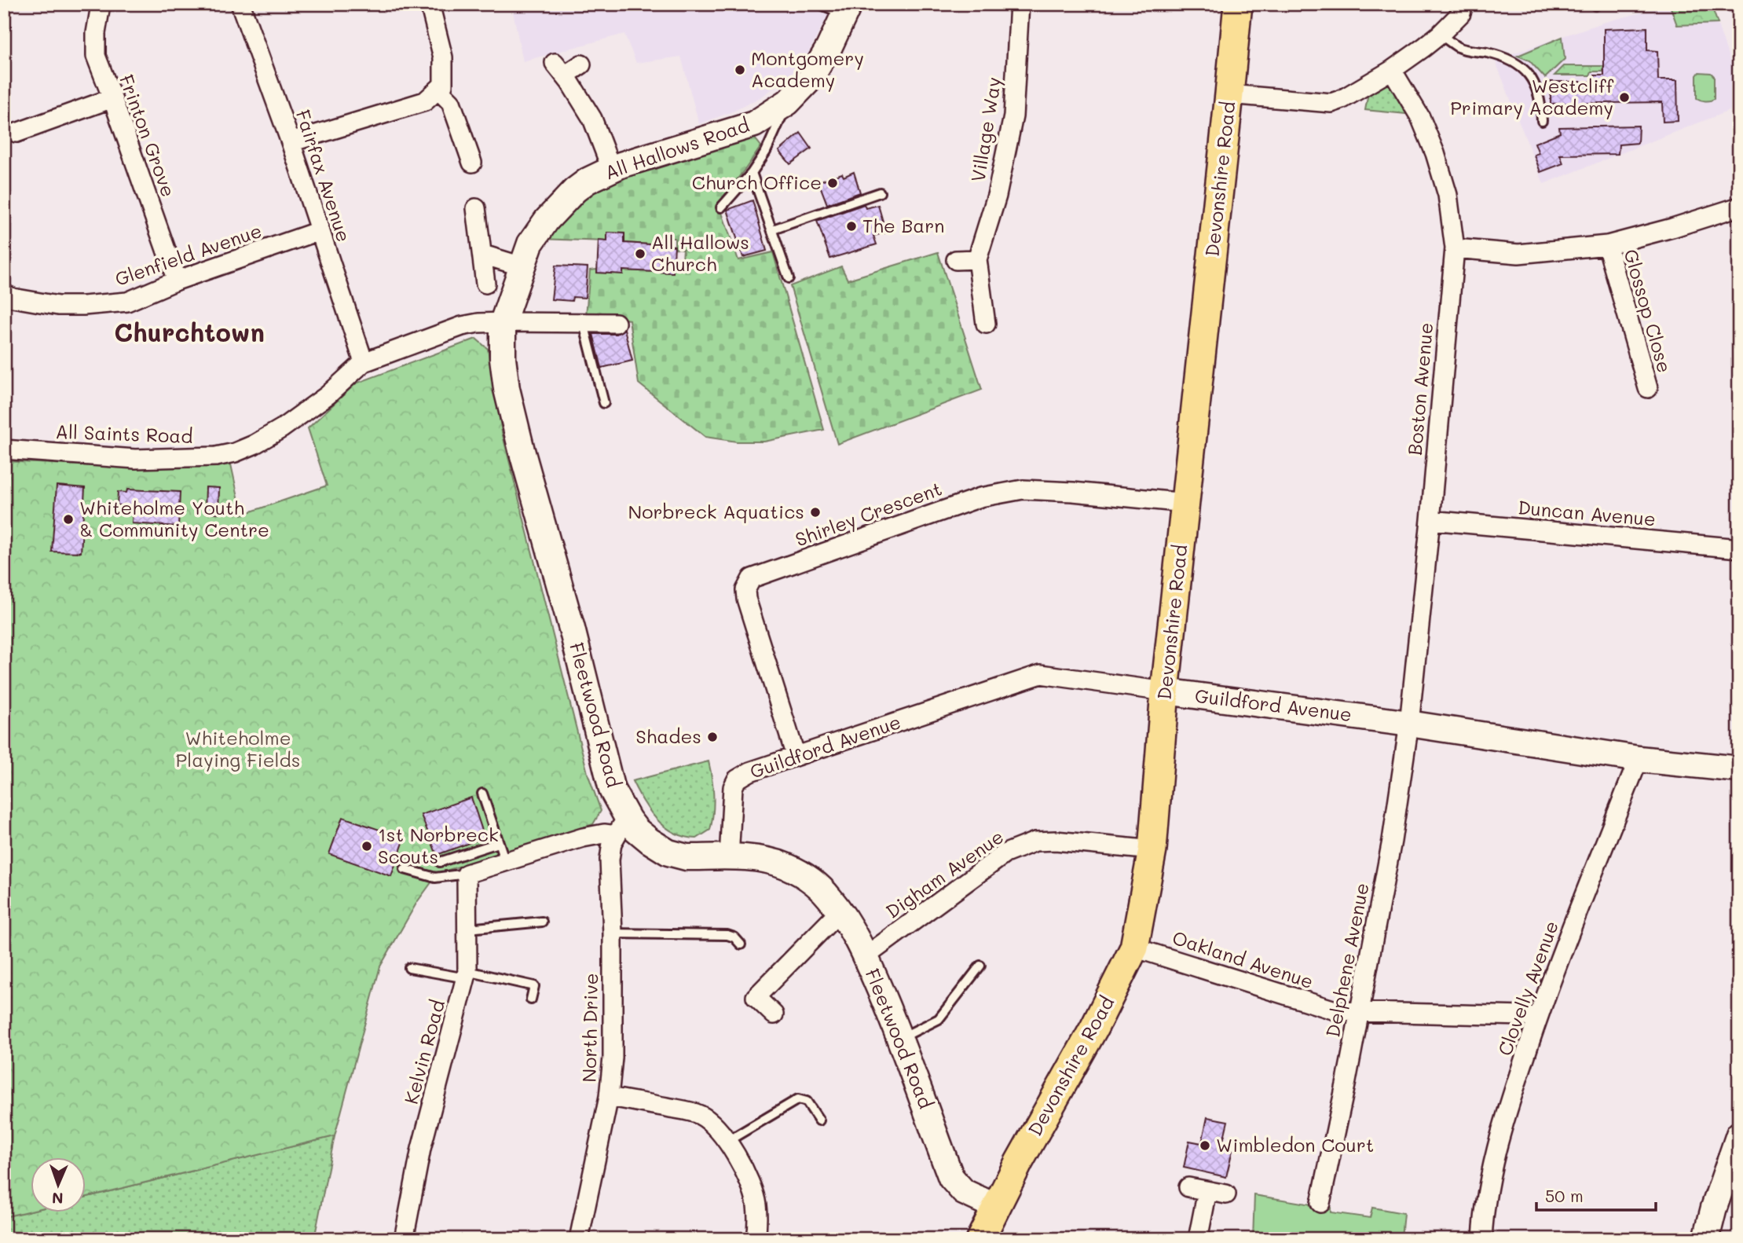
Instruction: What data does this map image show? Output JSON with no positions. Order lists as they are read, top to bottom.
{
  "streets": {
    "main road": ["Devonshire Road"],
    "street": [
      "Village Way",
      "Frinton Grove",
      "All Hallows Road",
      "Fairfax Avenue",
      "Glenfield Avenue",
      "Glossop Close",
      "Boston Avenue",
      "All Saints Road",
      "Duncan Avenue",
      "Shirley Crescent",
      "Guildford Avenue",
      "Fleetwood Road",
      "Digham Avenue",
      "Oakland Avenue",
      "Delphene Avenue",
      "Clovelly Avenue",
      "North Drive",
      "Kelvin Road"
    ]
  },
  "crossings": [
    ["Frinton Grove", "Glenfield Avenue"],
    ["All Hallows Road", "All Saints Road"],
    ["All Hallows Road", "Fleetwood Road"],
    ["Fairfax Avenue", "Glenfield Avenue"],
    ["Fairfax Avenue", "All Saints Road"],
    ["Devonshire Road", "Shirley Crescent"],
    ["Devonshire Road", "Guildford Avenue"],
    ["Devonshire Road", "Fleetwood Road"],
    ["Devonshire Road", "Digham Avenue"],
    ["Devonshire Road", "Oakland Avenue"],
    ["Boston Avenue", "Duncan Avenue"],
    ["Boston Avenue", "Guildford Avenue"],
    ["Boston Avenue", "Delphene Avenue"],
    ["All Saints Road", "Fleetwood Road"],
    ["Shirley Crescent", "Guildford Avenue"],
    ["Guildford Avenue", "Fleetwood Road"],
    ["Guildford Avenue", "Delphene Avenue"],
    ["Guildford Avenue", "Clovelly Avenue"],
    ["Fleetwood Road", "Digham Avenue"],
    ["Fleetwood Road", "North Drive"],
    ["Oakland Avenue", "Delphene Avenue"],
    ["Oakland Avenue", "Clovelly Avenue"]
  ],
  "districts": ["Churchtown"],
  "parks": ["Whiteholme Playing Fields"],
  "places": [
    "Montgomery Academy",
    "Westcliff Primary Academy",
    "Church Office",
    "The Barn",
    "All Hallows Church",
    "Norbreck Aquatics",
    "Whiteholme Youth & Community Centre",
    "Shades",
    "1st Norbreck Scouts",
    "Wimbledon Court"
  ],
  "scale_bar": "50 m",
  "north": "bottom"
}
